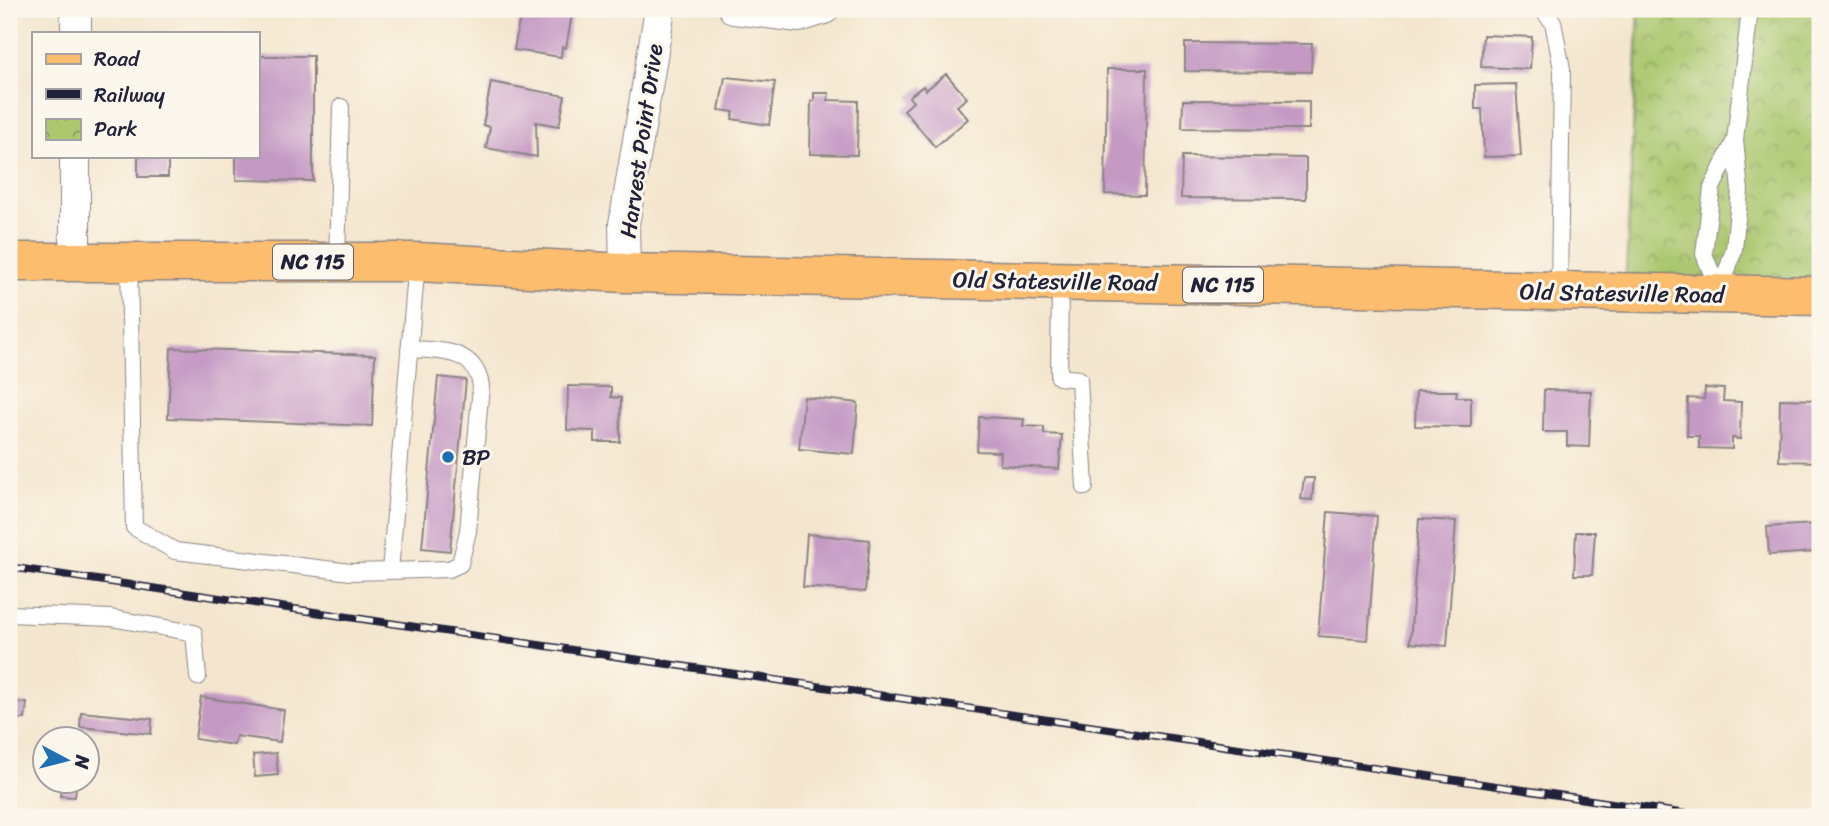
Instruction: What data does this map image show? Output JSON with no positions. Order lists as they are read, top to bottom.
{
  "streets": {
    "main road": ["NC 115", "Old Statesville Road"],
    "street": ["Harvest Point Drive"]
  },
  "crossings": [
    ["Harvest Point Drive", "Old Statesville Road"],
    ["NC 115", "Old Statesville Road"]
  ],
  "places": ["BP"],
  "legend": ["Road", "Railway", "Park"],
  "north": "right"
}
